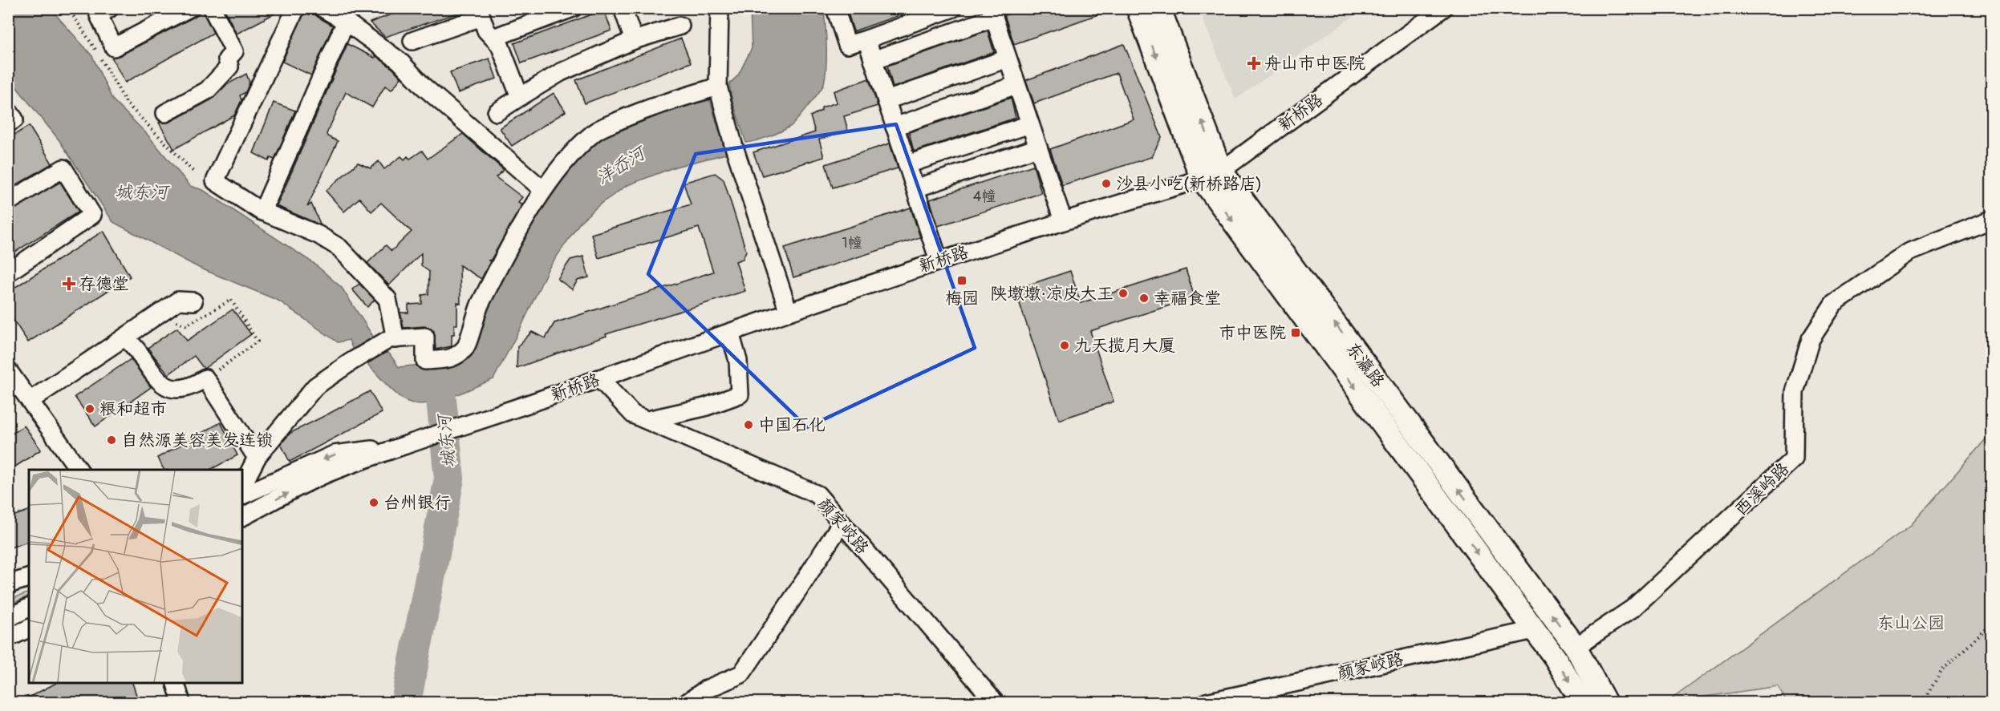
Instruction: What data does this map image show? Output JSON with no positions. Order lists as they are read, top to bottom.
{
  "streets": {
    "main road": ["东瀛路"],
    "street": ["新桥路", "西溪岭路", "颜家峧路"]
  },
  "crossings": [
    ["新桥路", "东瀛路"],
    ["新桥路", "颜家峧路"],
    ["东瀛路", "西溪岭路"],
    ["东瀛路", "颜家峧路"]
  ],
  "water": ["洋岙河", "城东河"],
  "parks": ["东山公园"],
  "places": {
    "health": ["舟山市中医院", "存德堂"],
    "other": [
      "沙县小吃(新桥路店)",
      "陕墩墩·凉皮大王",
      "幸福食堂",
      "九天揽月大厦",
      "粮和超市",
      "中国石化",
      "自然源美容美发连锁",
      "台州银行"
    ],
    "transit": ["梅园", "市中医院"]
  },
  "house_numbers": ["4幢", "1幢"]
}
